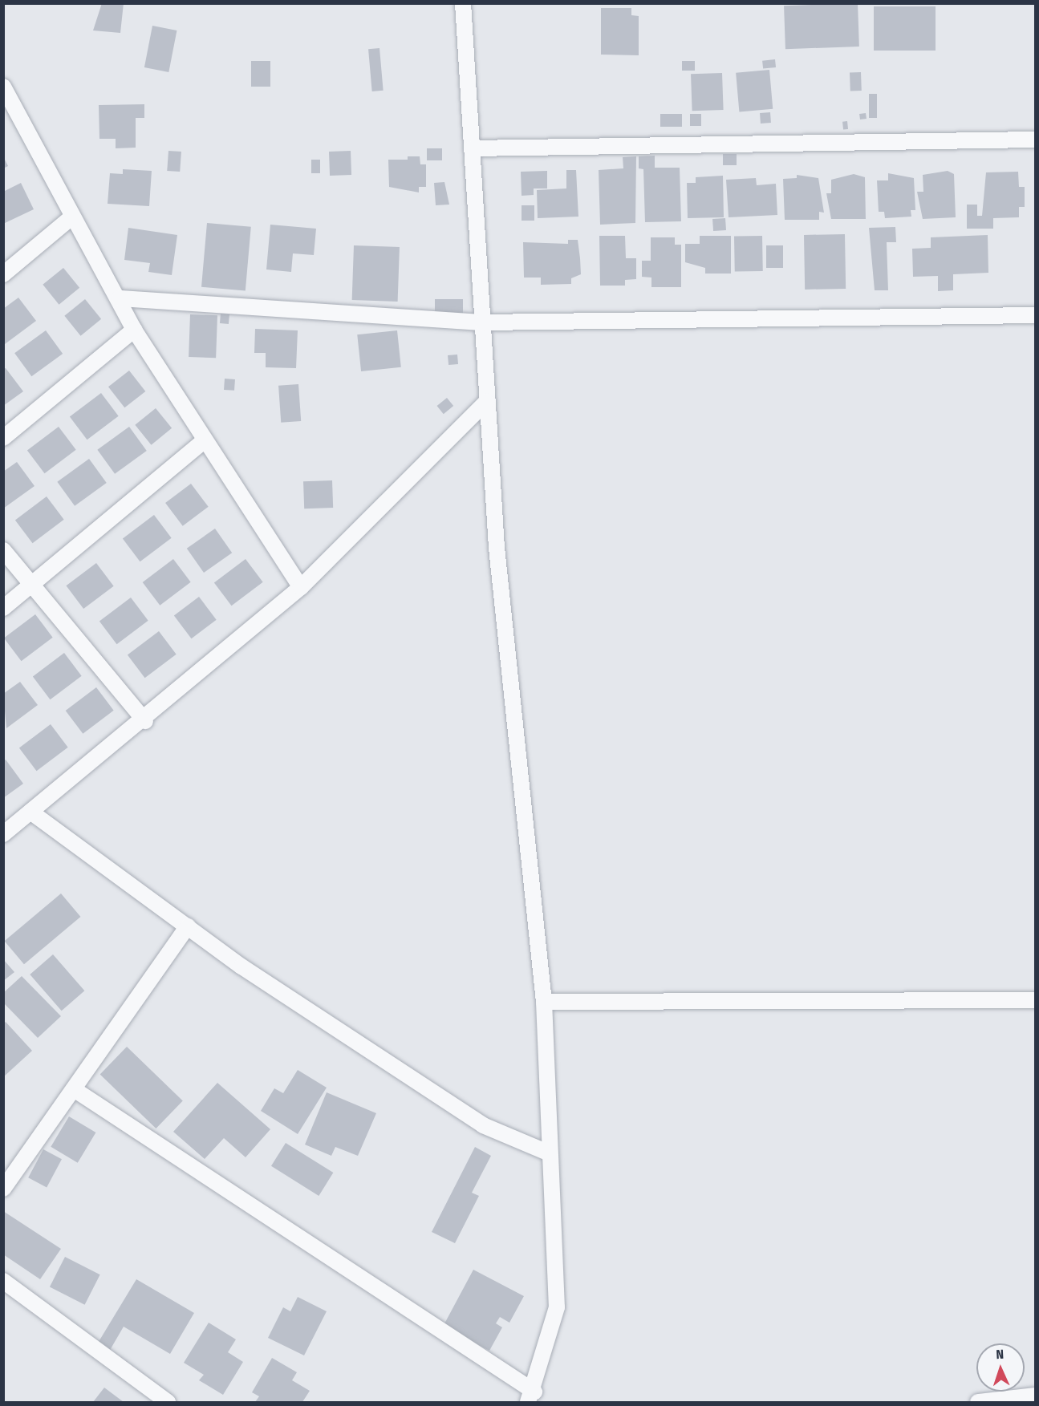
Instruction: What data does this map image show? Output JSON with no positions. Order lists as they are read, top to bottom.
{
  "north": "top"
}
